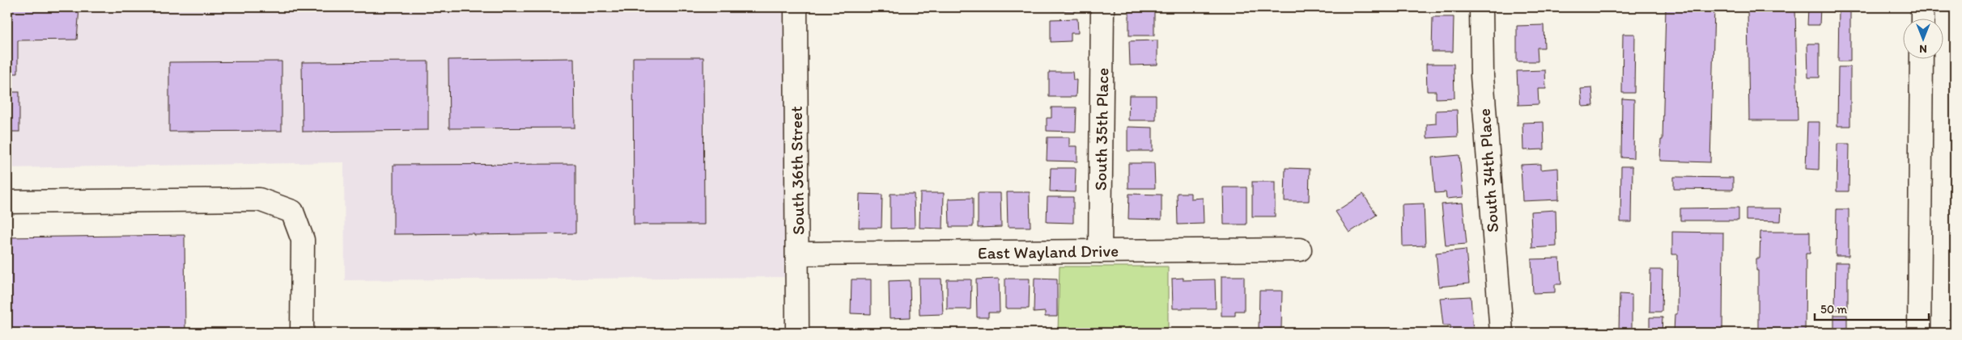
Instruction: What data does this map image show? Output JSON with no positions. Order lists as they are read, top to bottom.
{
  "streets": {
    "street": [
      "South 35th Place",
      "South 36th Street",
      "South 34th Place",
      "East Wayland Drive"
    ]
  },
  "crossings": [
    ["South 35th Place", "East Wayland Drive"],
    ["South 36th Street", "East Wayland Drive"]
  ],
  "scale_bar": "50 m",
  "north": "bottom"
}
